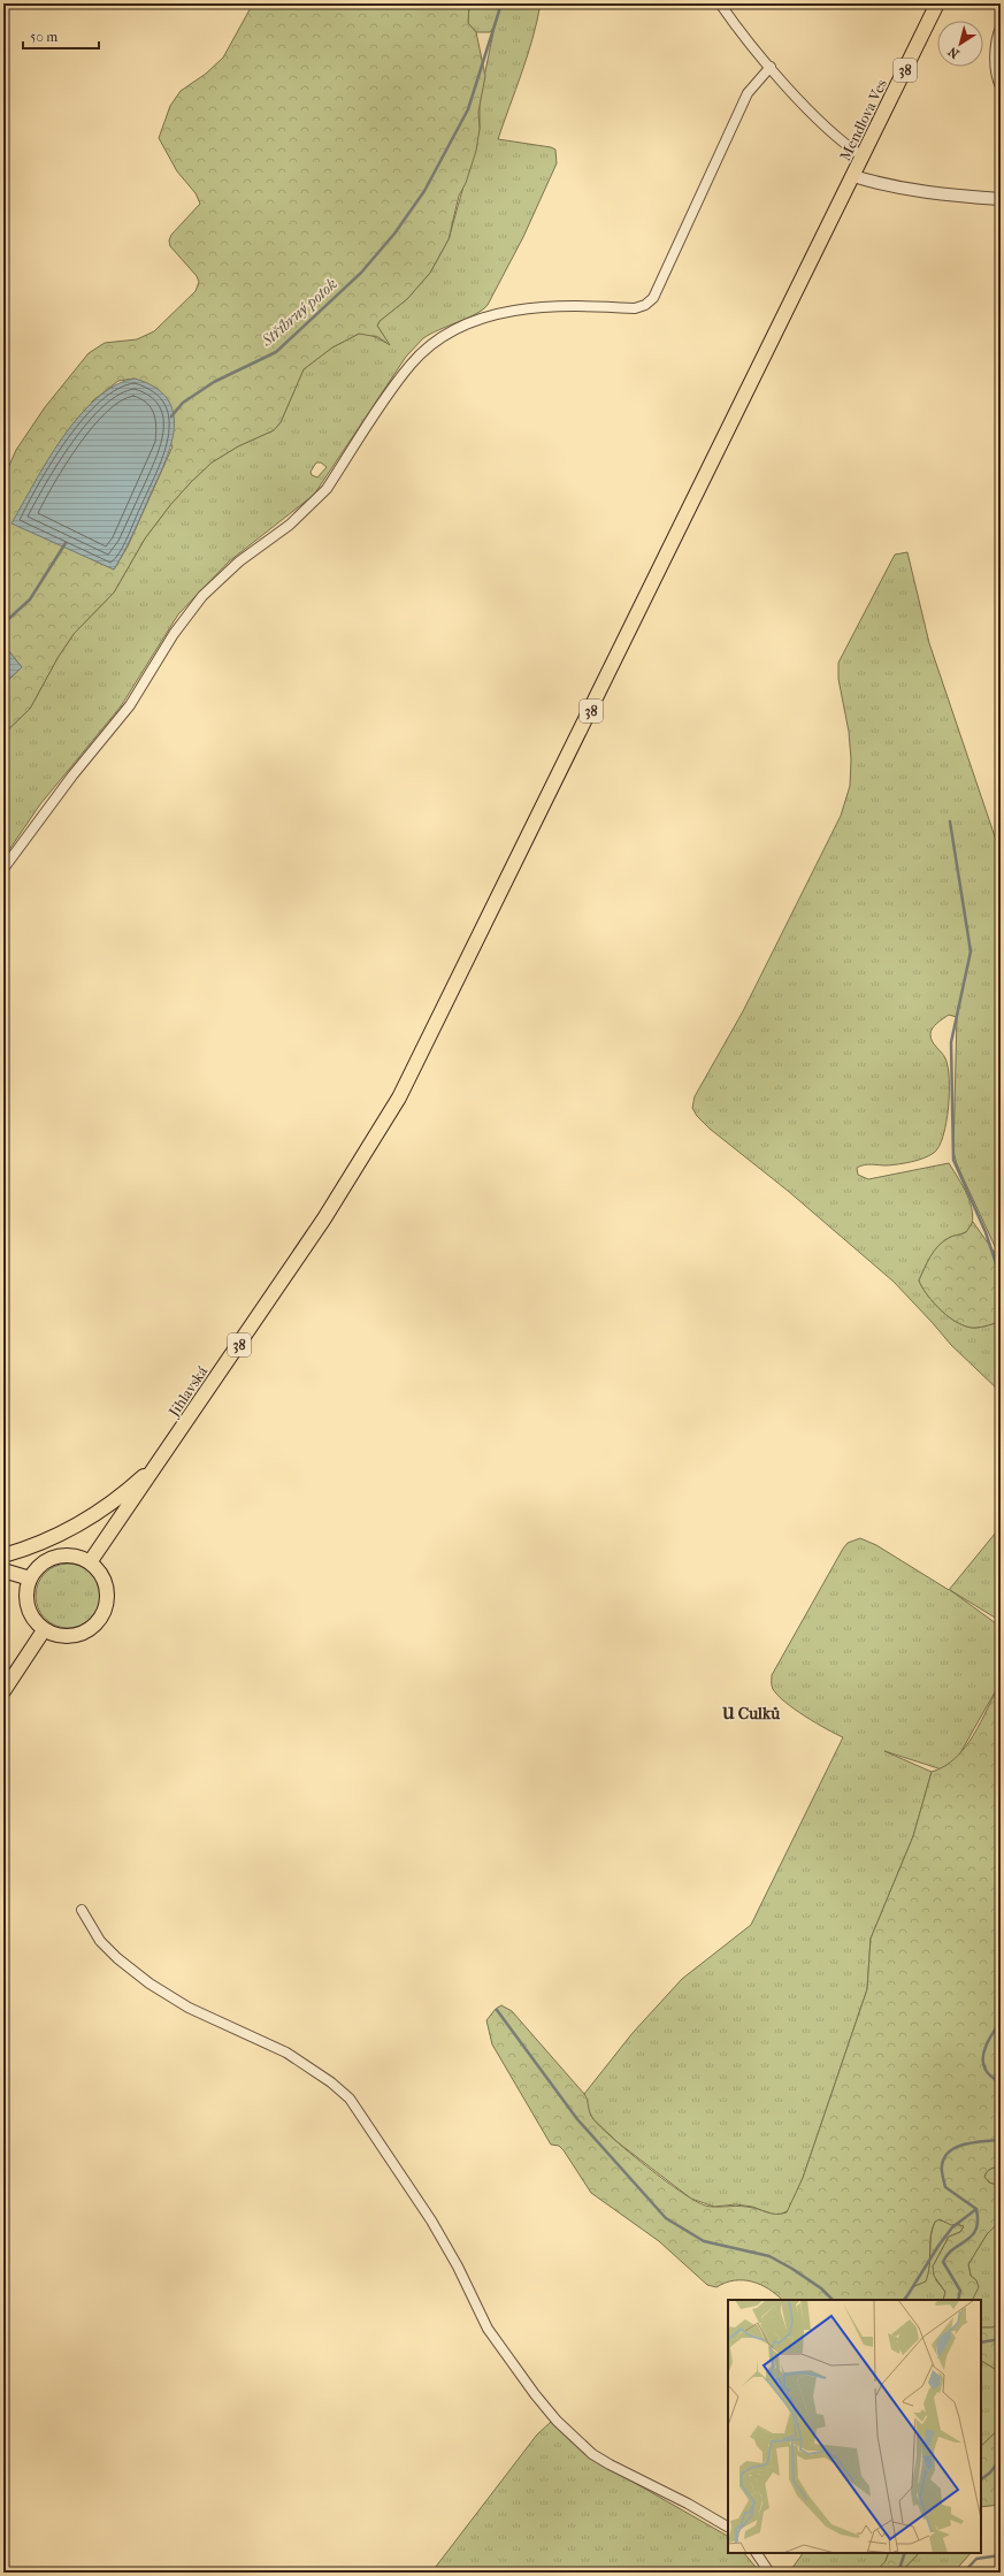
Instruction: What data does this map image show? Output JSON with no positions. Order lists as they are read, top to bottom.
{
  "streets": {
    "main road": ["38", "Mendlova Ves", "Jihlavská"]
  },
  "crossings": [
    ["Mendlova Ves", "Jihlavská"]
  ],
  "districts": ["U Culků"],
  "water": ["Stříbrný potok"],
  "scale_bar": "50 m",
  "north": "bottom left"
}
